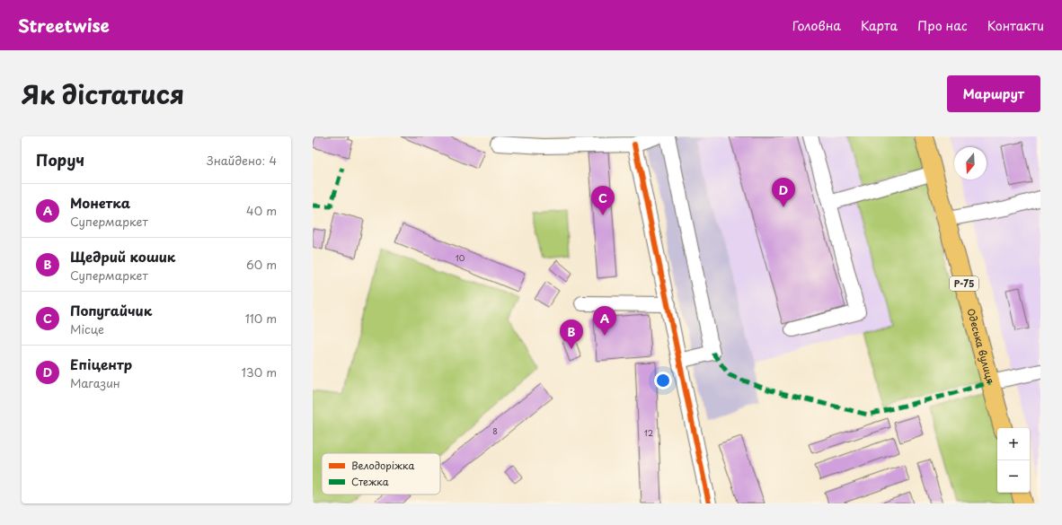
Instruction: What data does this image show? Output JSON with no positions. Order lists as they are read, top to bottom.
{
  "streets": {
    "main road": ["Р-75", "Одеська вулиця"]
  },
  "house_numbers": ["10", "8", "12"],
  "legend": ["Велодоріжка", "Стежка"],
  "north": "bottom",
  "page": {
    "header": "Streetwise",
    "nav": [
      "Головна",
      "Карта",
      "Про нас",
      "Контакти"
    ],
    "title": "Як дістатися",
    "buttons": "Маршрут",
    "heading": ["Поруч", "Знайдено: 4"],
    "pins": [
      "D",
      "C",
      "A",
      "B"
    ],
    "list": [
      {
        "mark": "A",
        "name": "Монетка",
        "note": "Супермаркет",
        "value": "40 m"
      },
      {
        "mark": "B",
        "name": "Щедрий кошик",
        "note": "Супермаркет",
        "value": "60 m"
      },
      {
        "mark": "C",
        "name": "Попугайчик",
        "note": "Місце",
        "value": "110 m"
      },
      {
        "mark": "D",
        "name": "Епіцентр",
        "note": "Магазин",
        "value": "130 m"
      }
    ],
    "map_buttons": ["+", "−"]
  }
}
